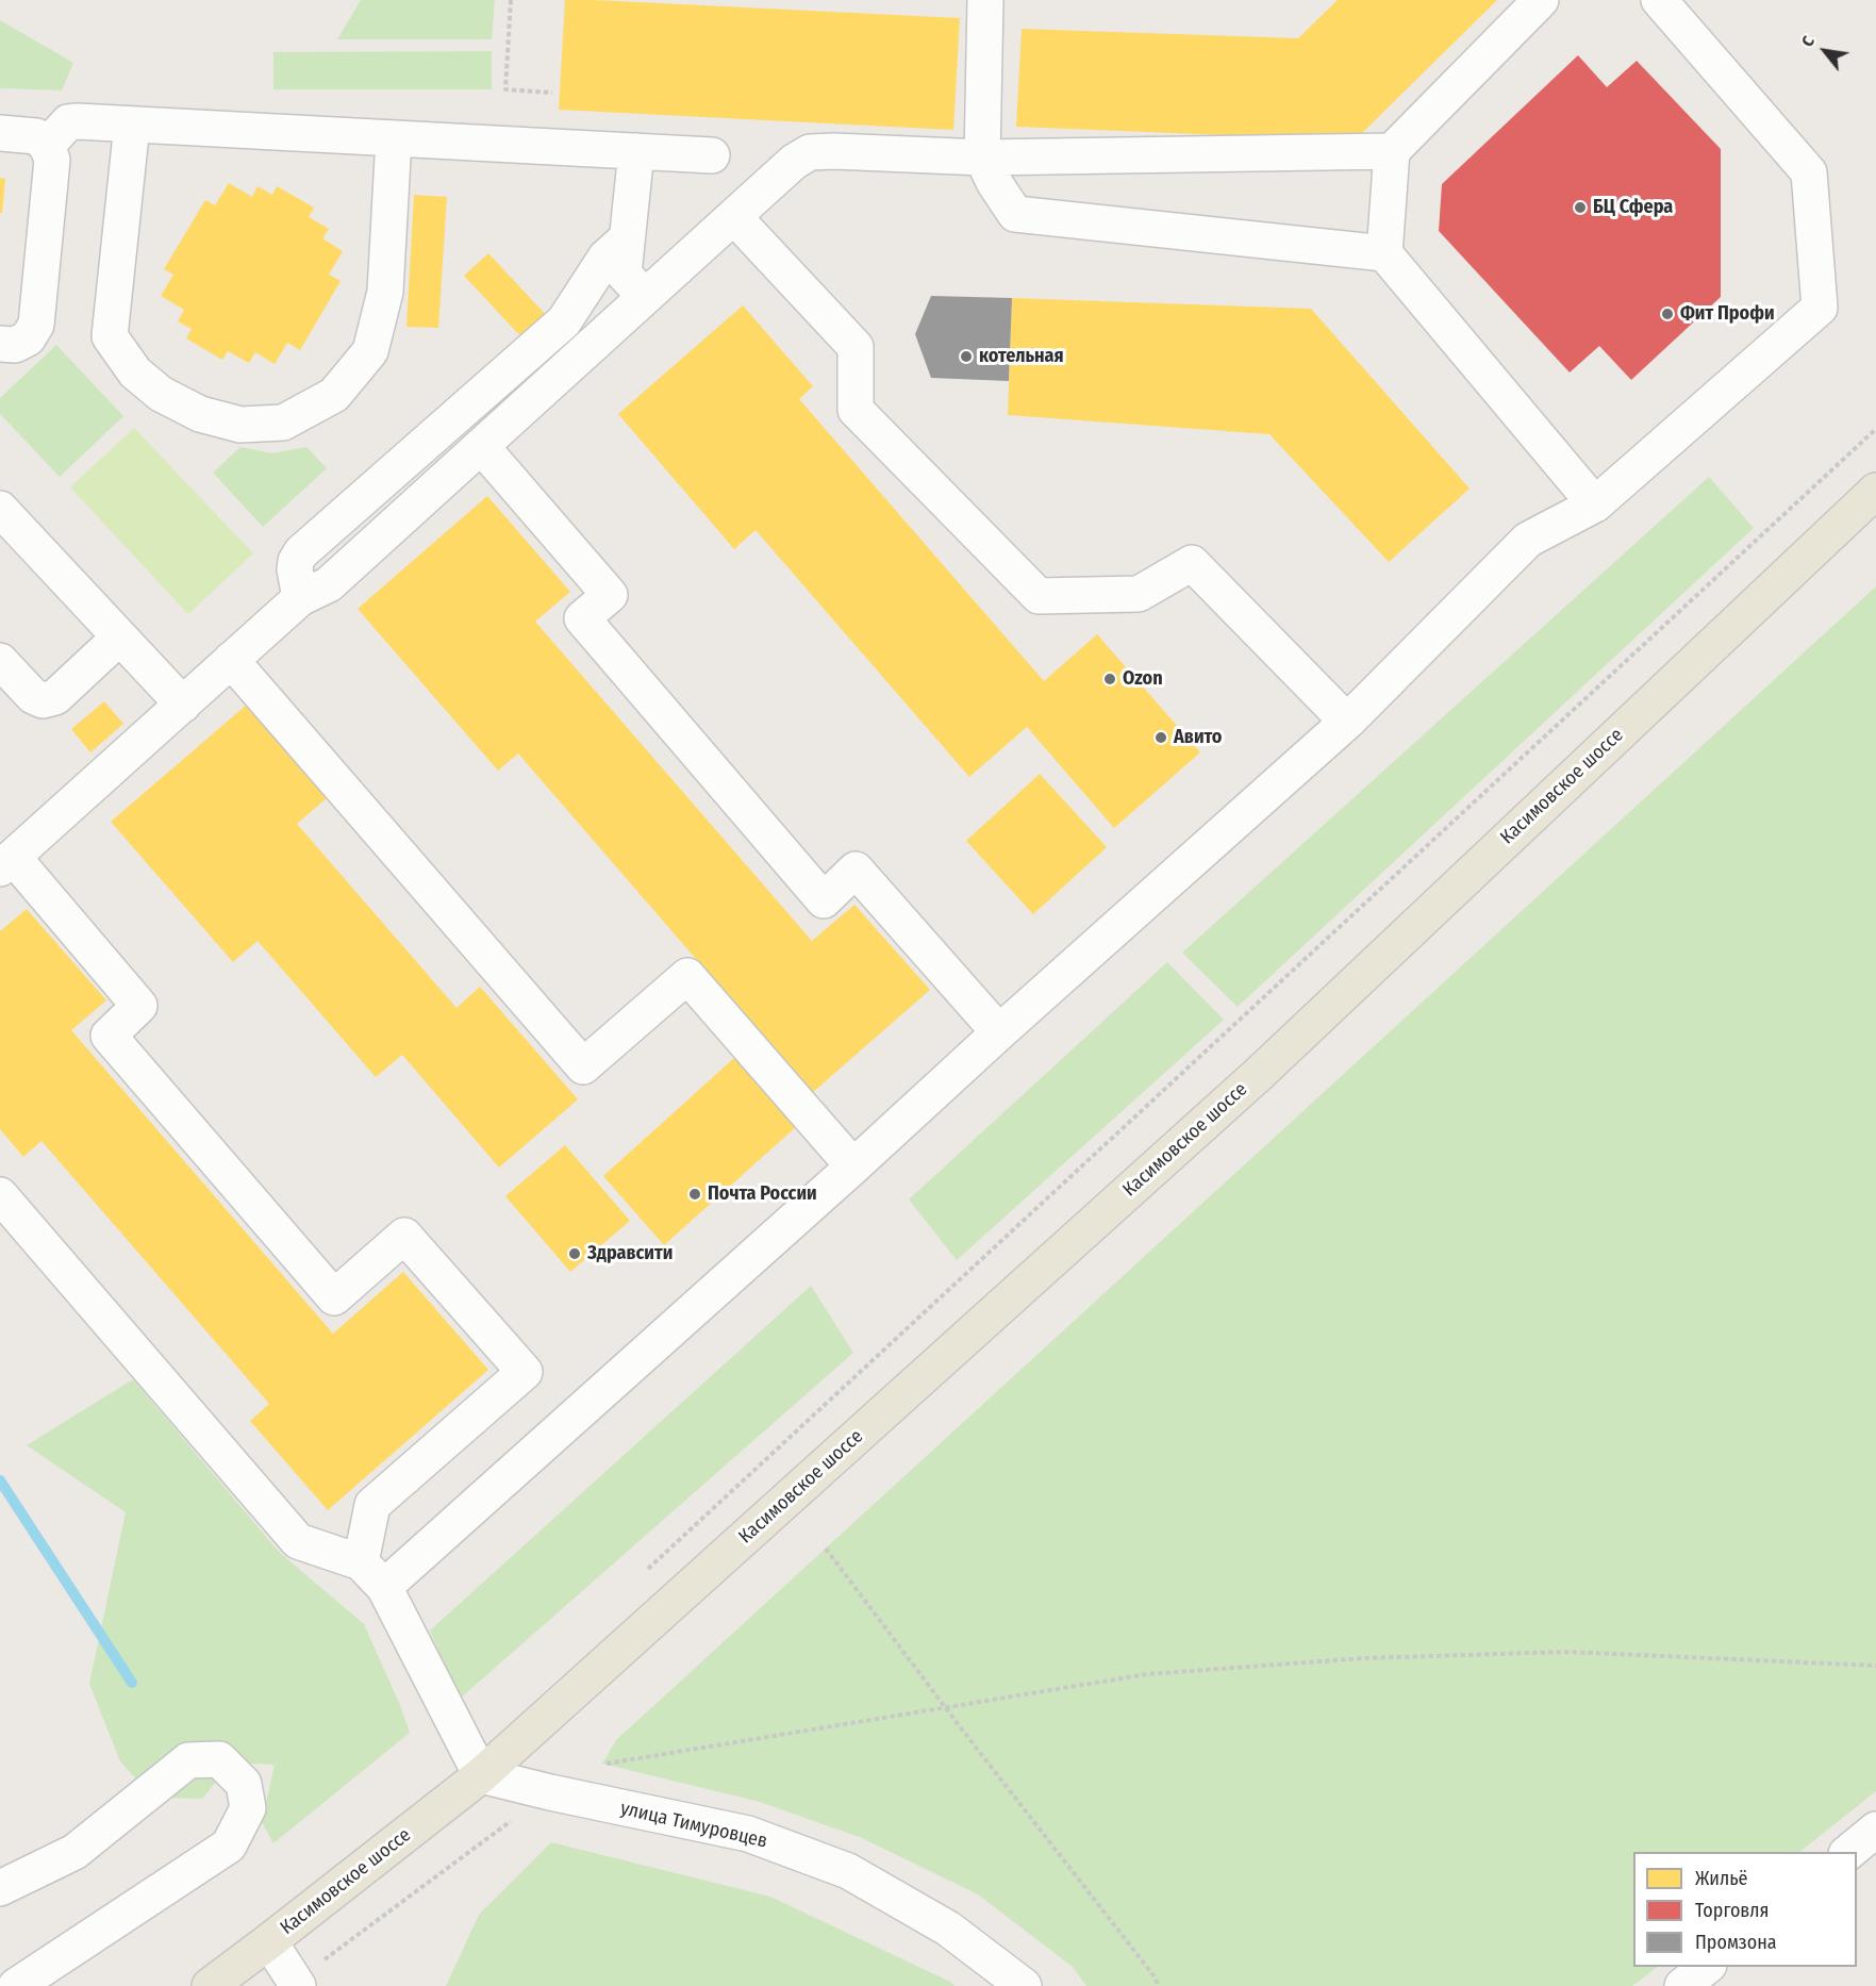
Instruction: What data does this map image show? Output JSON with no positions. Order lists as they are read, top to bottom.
{
  "streets": {
    "main road": ["Касимовское шоссе"],
    "street": ["улица Тимуровцев"]
  },
  "crossings": [
    ["Касимовское шоссе", "улица Тимуровцев"]
  ],
  "places": [
    "БЦ Сфера",
    "Фит Профи",
    "котельная",
    "Ozon",
    "Авито",
    "Почта России",
    "Здравсити"
  ],
  "legend": ["Жильё", "Торговля", "Промзона"],
  "north": "top left"
}
